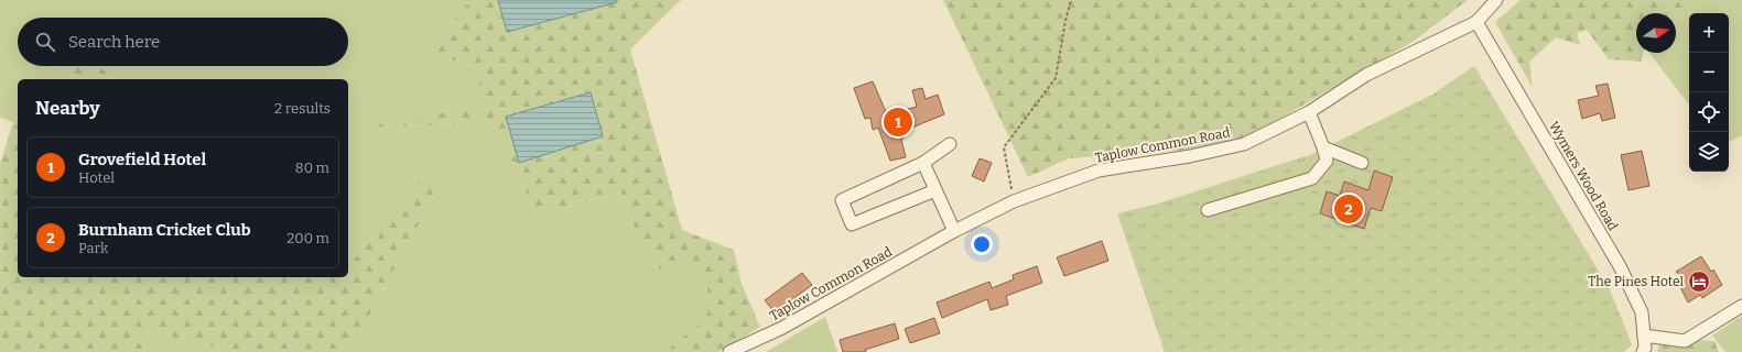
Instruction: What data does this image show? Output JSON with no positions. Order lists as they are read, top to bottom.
{
  "streets": {
    "street": ["Taplow Common Road", "Wymers Wood Road"]
  },
  "crossings": [
    ["Taplow Common Road", "Wymers Wood Road"]
  ],
  "places": {
    "hotel": ["The Pines Hotel"]
  },
  "north": "right",
  "page": {
    "map_buttons": ["+", "−"],
    "search": "Search here",
    "heading": ["Nearby", "2 results"],
    "pins": ["1", "2"],
    "list": [
      {
        "mark": "1",
        "name": "Grovefield Hotel",
        "note": "Hotel",
        "value": "80 m"
      },
      {
        "mark": "2",
        "name": "Burnham Cricket Club",
        "note": "Park",
        "value": "200 m"
      }
    ]
  }
}
